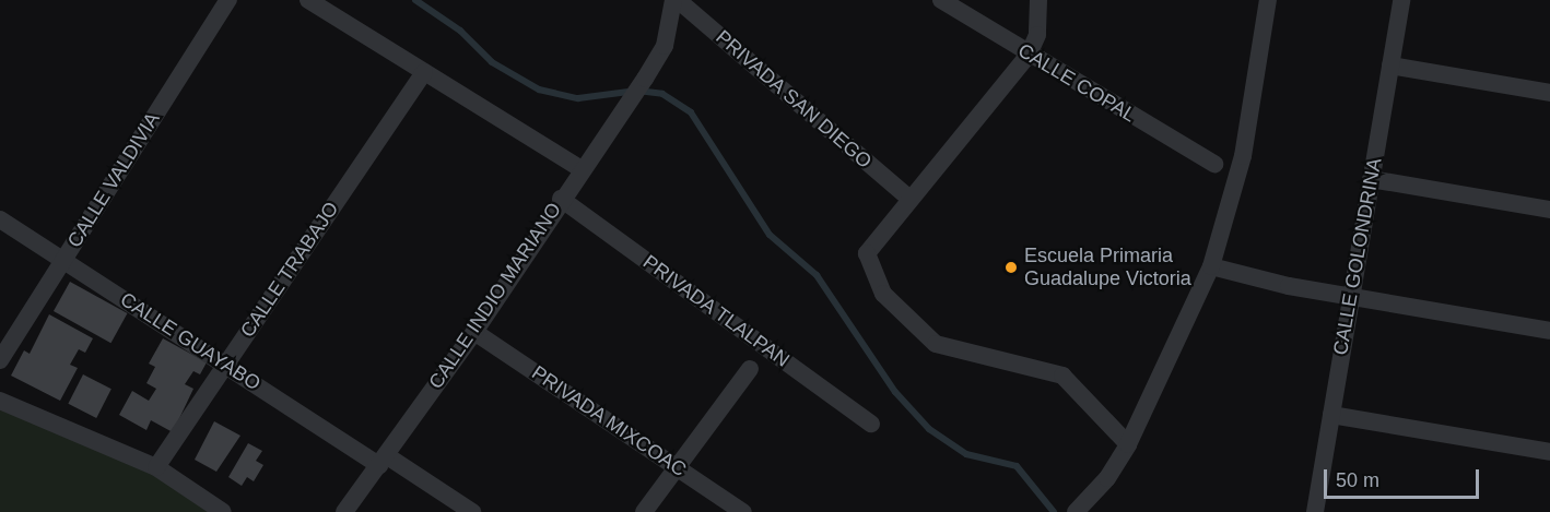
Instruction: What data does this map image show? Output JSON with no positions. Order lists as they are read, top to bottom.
{
  "streets": {
    "street": [
      "CALLE COPAL",
      "PRIVADA SAN DIEGO",
      "CALLE VALDIVIA",
      "CALLE GOLONDRINA",
      "CALLE TRABAJO",
      "CALLE INDIO MARIANO",
      "PRIVADA TLALPAN",
      "CALLE GUAYABO",
      "PRIVADA MIXCOAC"
    ]
  },
  "crossings": [
    ["PRIVADA SAN DIEGO", "CALLE INDIO MARIANO"],
    ["CALLE VALDIVIA", "CALLE GUAYABO"],
    ["CALLE TRABAJO", "CALLE GUAYABO"],
    ["CALLE INDIO MARIANO", "PRIVADA TLALPAN"],
    ["CALLE INDIO MARIANO", "CALLE GUAYABO"],
    ["CALLE INDIO MARIANO", "PRIVADA MIXCOAC"]
  ],
  "places": ["Escuela Primaria Guadalupe Victoria"],
  "scale_bar": "50 m"
}
